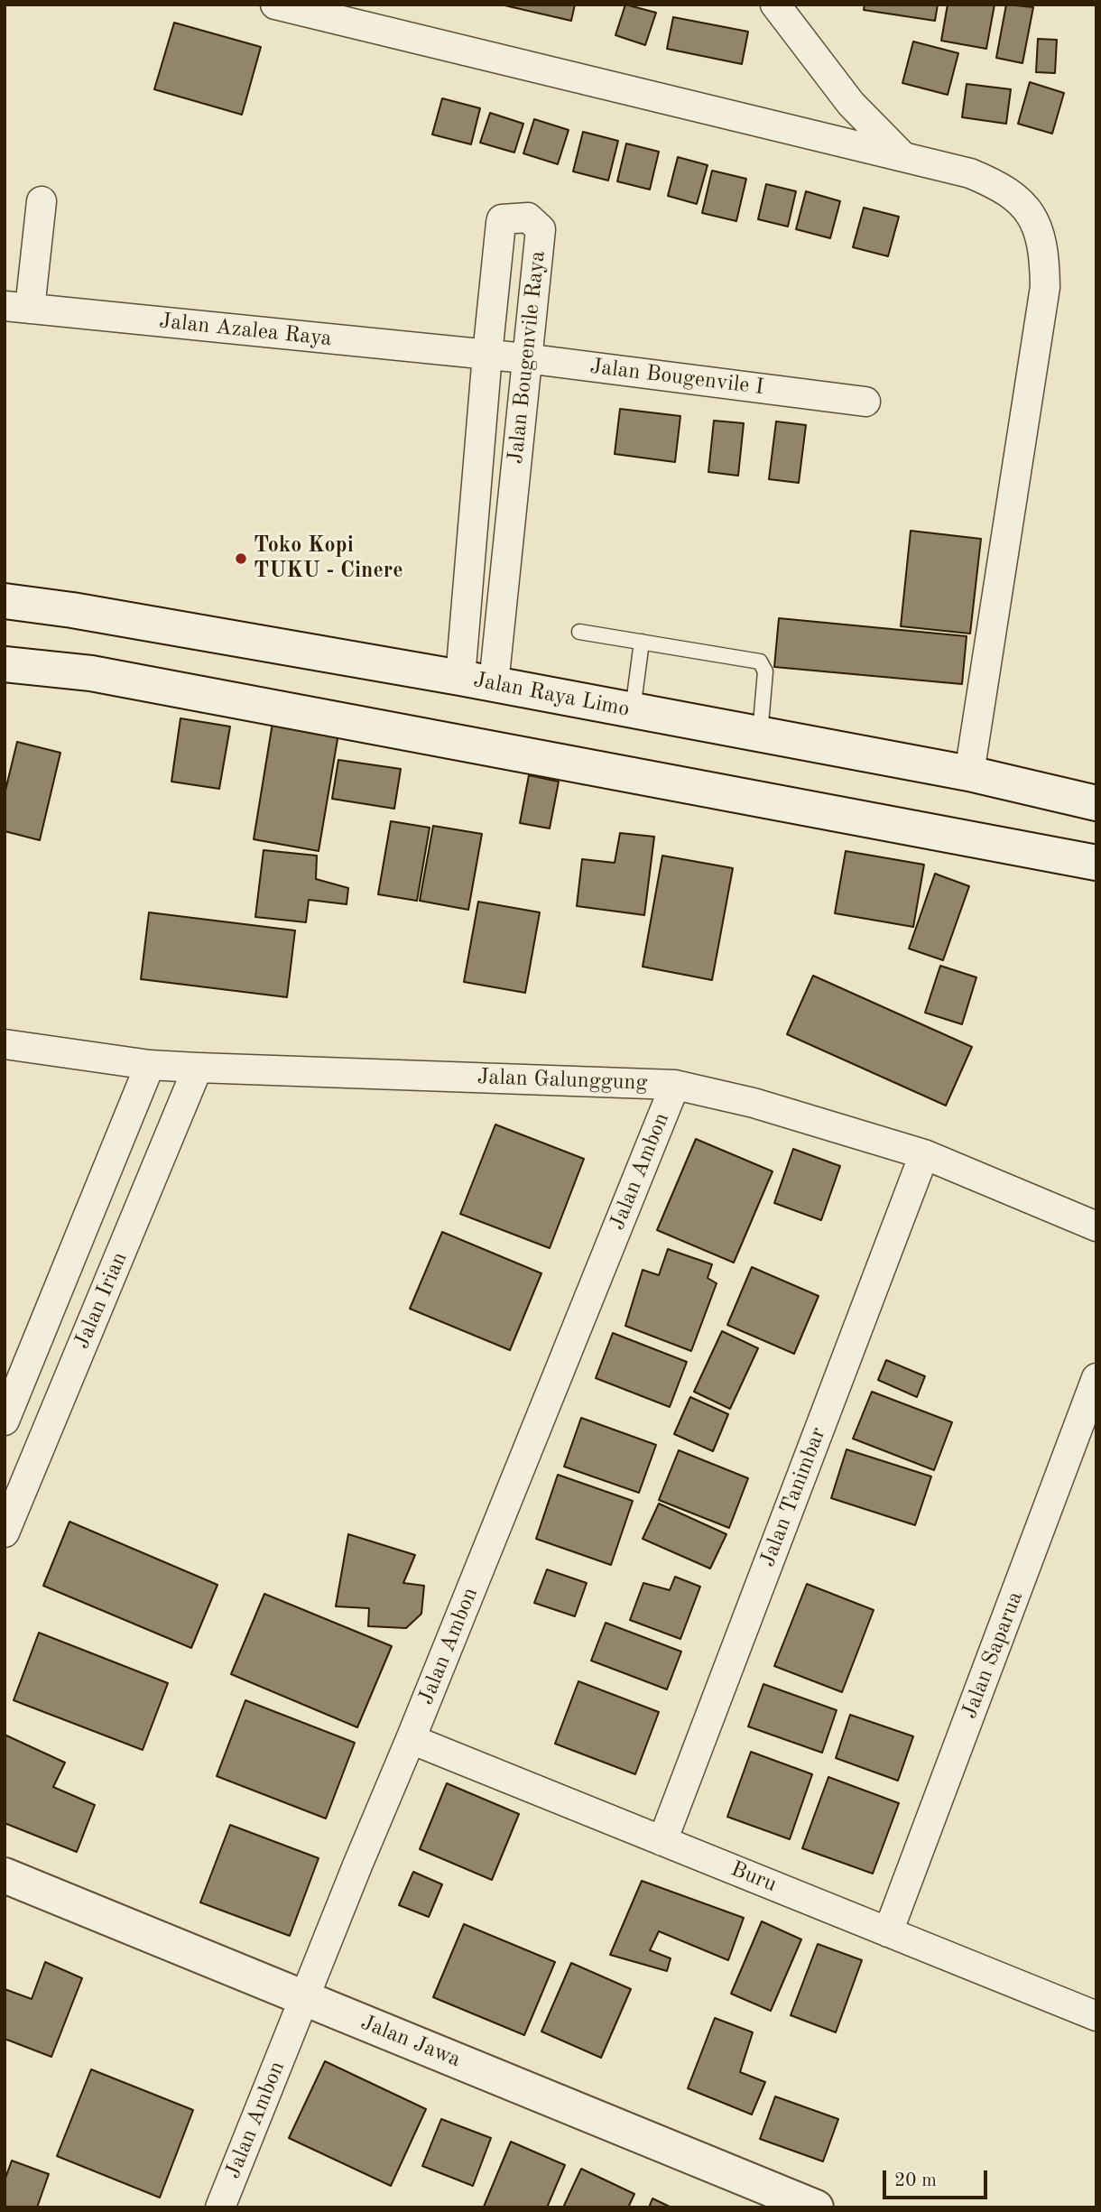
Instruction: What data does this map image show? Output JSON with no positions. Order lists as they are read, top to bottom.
{
  "streets": {
    "main road": ["Jalan Raya Limo", "Jalan Jawa"],
    "street": [
      "Jalan Azalea Raya",
      "Jalan Bougenvile Raya",
      "Jalan Bougenvile I",
      "Jalan Galunggung",
      "Jalan Ambon",
      "Jalan Irian",
      "Jalan Tanimbar",
      "Jalan Saparua",
      "Buru"
    ]
  },
  "crossings": [
    ["Jalan Azalea Raya", "Jalan Bougenvile Raya"],
    ["Jalan Azalea Raya", "Jalan Bougenvile I"],
    ["Jalan Bougenvile Raya", "Jalan Bougenvile I"],
    ["Jalan Bougenvile Raya", "Jalan Raya Limo"],
    ["Jalan Galunggung", "Jalan Ambon"],
    ["Jalan Galunggung", "Jalan Irian"],
    ["Jalan Galunggung", "Jalan Tanimbar"],
    ["Jalan Ambon", "Buru"],
    ["Jalan Ambon", "Jalan Jawa"],
    ["Jalan Tanimbar", "Buru"],
    ["Jalan Saparua", "Buru"]
  ],
  "places": ["Toko Kopi TUKU - Cinere"],
  "scale_bar": "20 m"
}
